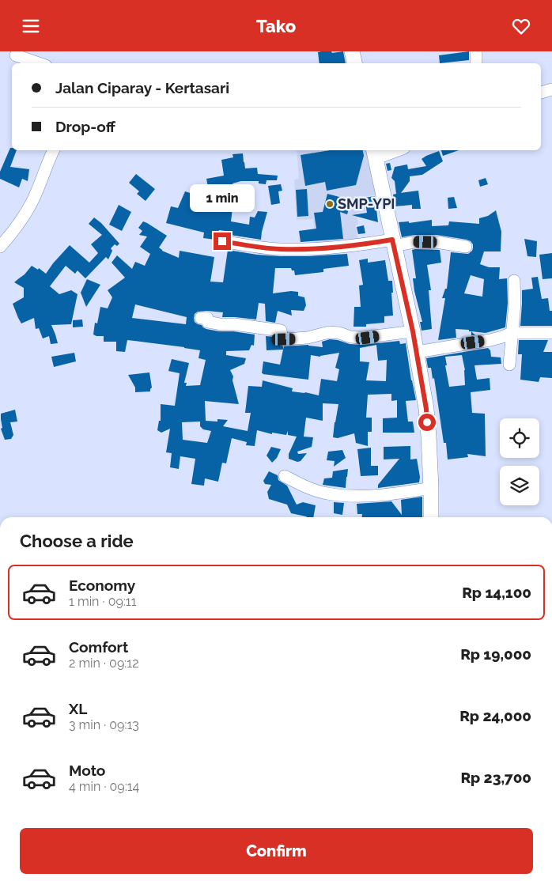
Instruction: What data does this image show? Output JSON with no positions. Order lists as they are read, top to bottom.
{
  "places": ["SMP-YPI"],
  "page": {
    "header": "Tako",
    "banner": ["Jalan Ciparay - Kertasari", "Drop-off"],
    "bubble": "1 min",
    "heading": "Choose a ride",
    "list": [
      {
        "name": "Economy",
        "note": "1 min · 09:11",
        "value": "Rp 14,100"
      },
      {
        "name": "Comfort",
        "note": "2 min · 09:12",
        "value": "Rp 19,000"
      },
      {
        "name": "XL",
        "note": "3 min · 09:13",
        "value": "Rp 24,000"
      },
      {
        "name": "Moto",
        "note": "4 min · 09:14",
        "value": "Rp 23,700"
      }
    ],
    "buttons": "Confirm"
  }
}
